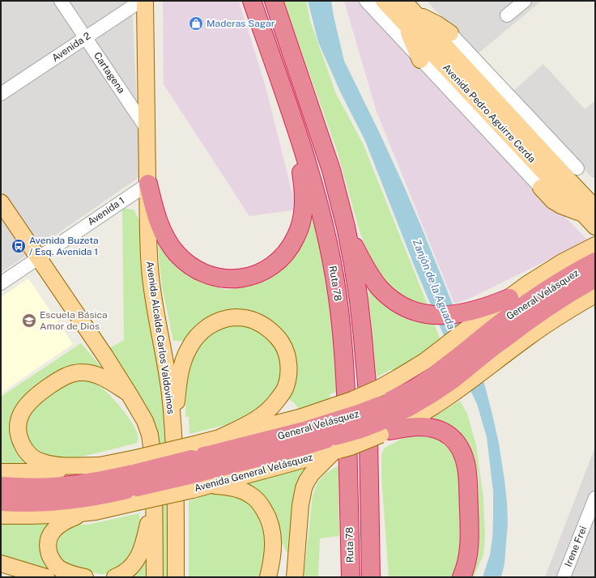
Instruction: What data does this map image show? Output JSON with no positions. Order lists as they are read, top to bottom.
{
  "streets": {
    "highway": ["Ruta 78", "General Velásquez"],
    "main road": ["Avenida Pedro Aguirre Cerda", "Avenida Alcalde Carlos Valdovinos", "Avenida General Velásquez"],
    "street": [
      "Avenida 2",
      "Cartagena",
      "Avenida 1",
      "Irene Frei"
    ]
  },
  "crossings": [
    ["Avenida 2", "Cartagena"],
    ["Cartagena", "Avenida Alcalde Carlos Valdovinos"],
    ["Avenida 1", "Avenida Alcalde Carlos Valdovinos"],
    ["General Velásquez", "Avenida General Velásquez"]
  ],
  "water": ["Zanjón de la Aguada"],
  "places": {
    "shop": ["Maderas Sagar"],
    "bus stop": ["Avenida Buzeta / Esq. Avenida 1"],
    "school or university": ["Escuela Básica Amor de Dios"]
  }
}
